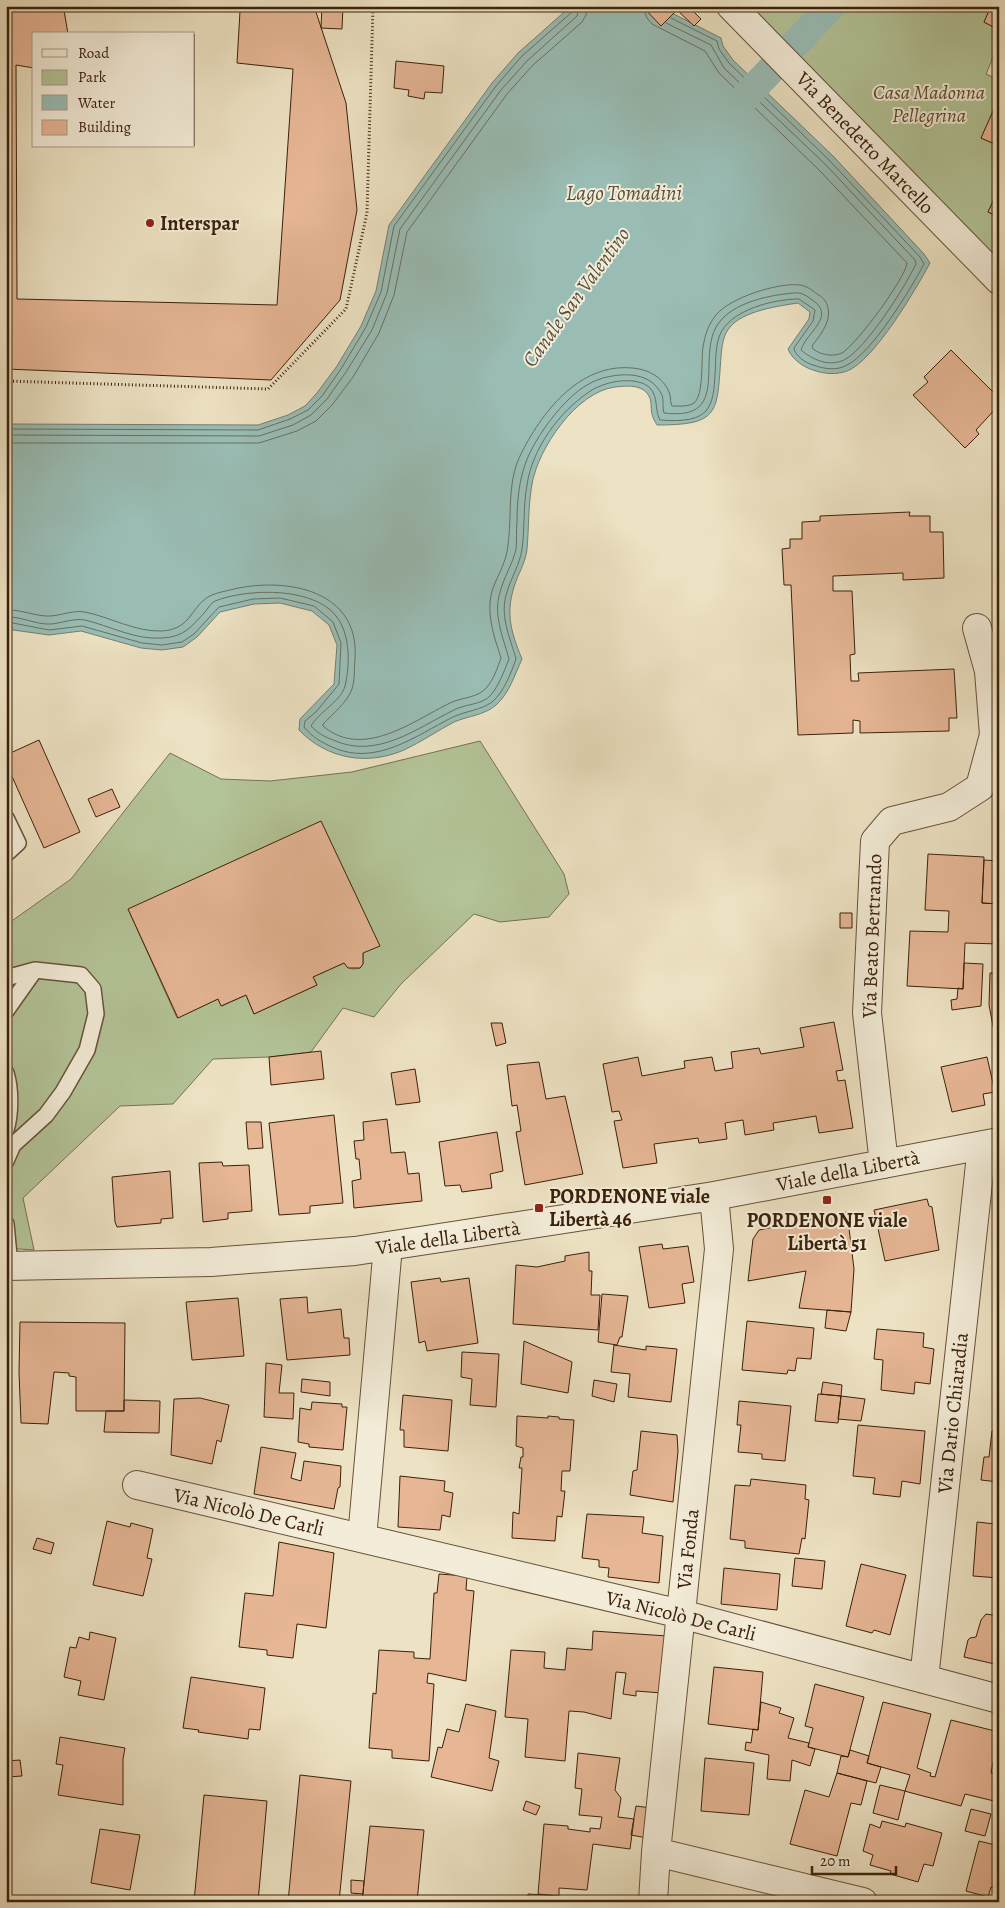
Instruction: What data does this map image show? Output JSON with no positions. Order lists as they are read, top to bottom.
{
  "streets": {
    "street": [
      "Via Benedetto Marcello",
      "Via Beato Bertrando",
      "Viale della Libertà",
      "Via Dario Chiaradia",
      "Via Nicolò De Carli",
      "Via Fonda"
    ]
  },
  "crossings": [
    ["Via Beato Bertrando", "Viale della Libertà"],
    ["Viale della Libertà", "Via Dario Chiaradia"],
    ["Viale della Libertà", "Via Fonda"],
    ["Via Dario Chiaradia", "Via Nicolò De Carli"],
    ["Via Nicolò De Carli", "Via Fonda"]
  ],
  "water": ["Lago Tomadini", "Canale San Valentino"],
  "parks": ["Casa Madonna Pellegrina"],
  "places": {
    "other": ["Interspar"],
    "transit": ["PORDENONE viale Libertà 51", "PORDENONE viale Libertà 46"]
  },
  "legend": [
    "Road",
    "Park",
    "Water",
    "Building"
  ],
  "scale_bar": "20 m"
}
